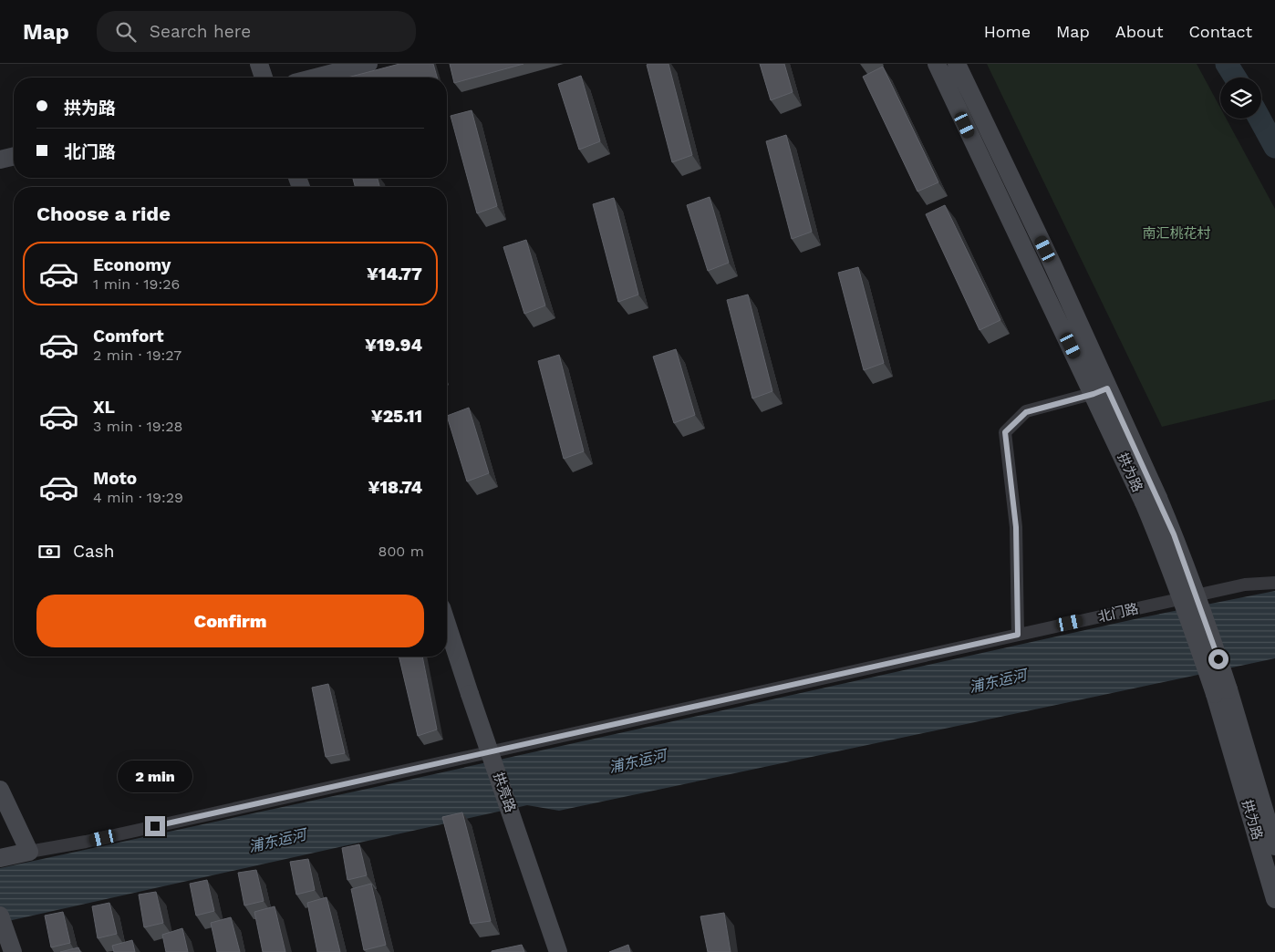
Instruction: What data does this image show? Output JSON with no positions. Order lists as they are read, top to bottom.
{
  "streets": {
    "main road": ["拱为路", "北门路", "拱亮路"]
  },
  "water": ["浦东运河"],
  "parks": ["南汇桃花村"],
  "page": {
    "header": "Map",
    "search": "Search here",
    "nav": [
      "Home",
      "Map",
      "About",
      "Contact"
    ],
    "banner": ["拱为路", "北门路"],
    "heading": "Choose a ride",
    "list": [
      {
        "name": "Economy",
        "note": "1 min · 19:26",
        "value": "¥14.77"
      },
      {
        "name": "Comfort",
        "note": "2 min · 19:27",
        "value": "¥19.94"
      },
      {
        "name": "XL",
        "note": "3 min · 19:28",
        "value": "¥25.11"
      },
      {
        "name": "Moto",
        "note": "4 min · 19:29",
        "value": "¥18.74"
      }
    ],
    "pay": ["Cash", "800 m"],
    "buttons": "Confirm",
    "bubble": "2 min"
  }
}
